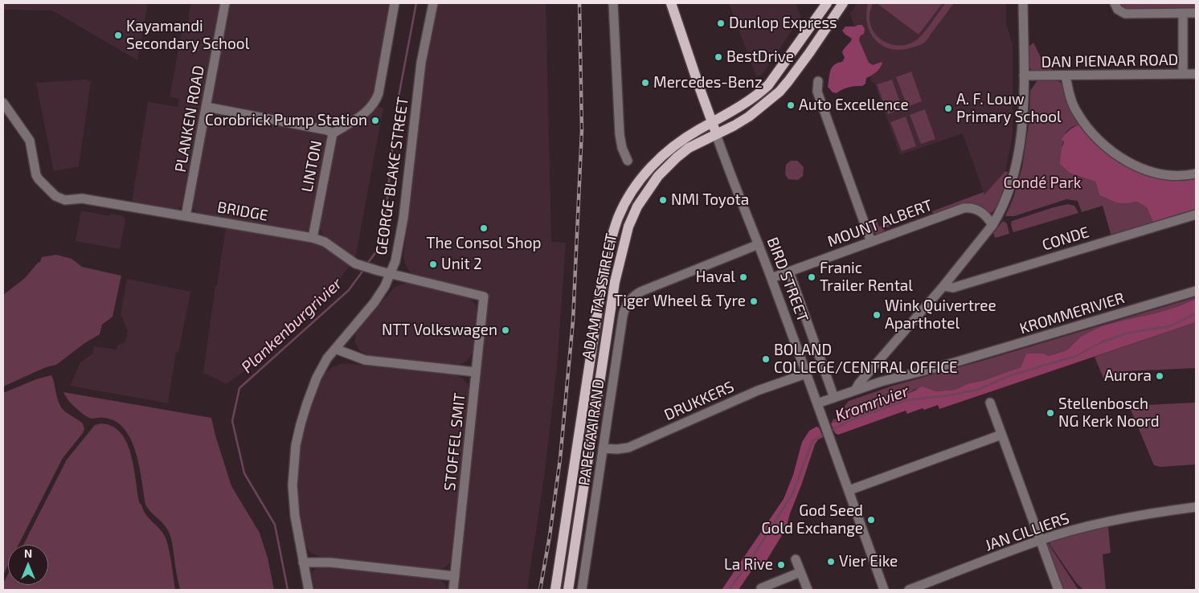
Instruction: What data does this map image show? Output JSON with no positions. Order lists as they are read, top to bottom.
{
  "streets": {
    "main road": ["BIRD STREET", "ADAM TAS STREET"],
    "street": [
      "DAN PIENAAR ROAD",
      "PLANKEN ROAD",
      "LINTON",
      "GEORGE BLAKE STREET",
      "BRIDGE",
      "MOUNT ALBERT",
      "CONDE",
      "KROMMERIVIER",
      "DRUKKERS",
      "PAPEGAAIRAND",
      "STOFFEL SMIT",
      "JAN CILLIERS"
    ]
  },
  "crossings": [
    ["PLANKEN ROAD", "BRIDGE"],
    ["LINTON", "BRIDGE"],
    ["GEORGE BLAKE STREET", "BRIDGE"],
    ["BRIDGE", "STOFFEL SMIT"],
    ["MOUNT ALBERT", "BIRD STREET"],
    ["BIRD STREET", "ADAM TAS STREET"],
    ["BIRD STREET", "KROMMERIVIER"],
    ["BIRD STREET", "DRUKKERS"],
    ["BIRD STREET", "PAPEGAAIRAND"],
    ["DRUKKERS", "PAPEGAAIRAND"]
  ],
  "water": ["Plankenburgrivier", "Kromrivier"],
  "parks": ["Condé Park"],
  "places": [
    "Dunlop Express",
    "Kayamandi Secondary School",
    "BestDrive",
    "Mercedes-Benz",
    "Auto Excellence",
    "A. F. Louw Primary School",
    "Corobrick Pump Station",
    "NMI Toyota",
    "The Consol Shop",
    "Unit 2",
    "Haval",
    "Franic Trailer Rental",
    "Tiger Wheel & Tyre",
    "Wink Quivertree Aparthotel",
    "NTT Volkswagen",
    "BOLAND COLLEGE/CENTRAL OFFICE",
    "Aurora",
    "Stellenbosch NG Kerk Noord",
    "God Seed Gold Exchange",
    "Vier Eike",
    "La Rive"
  ],
  "north": "top"
}
